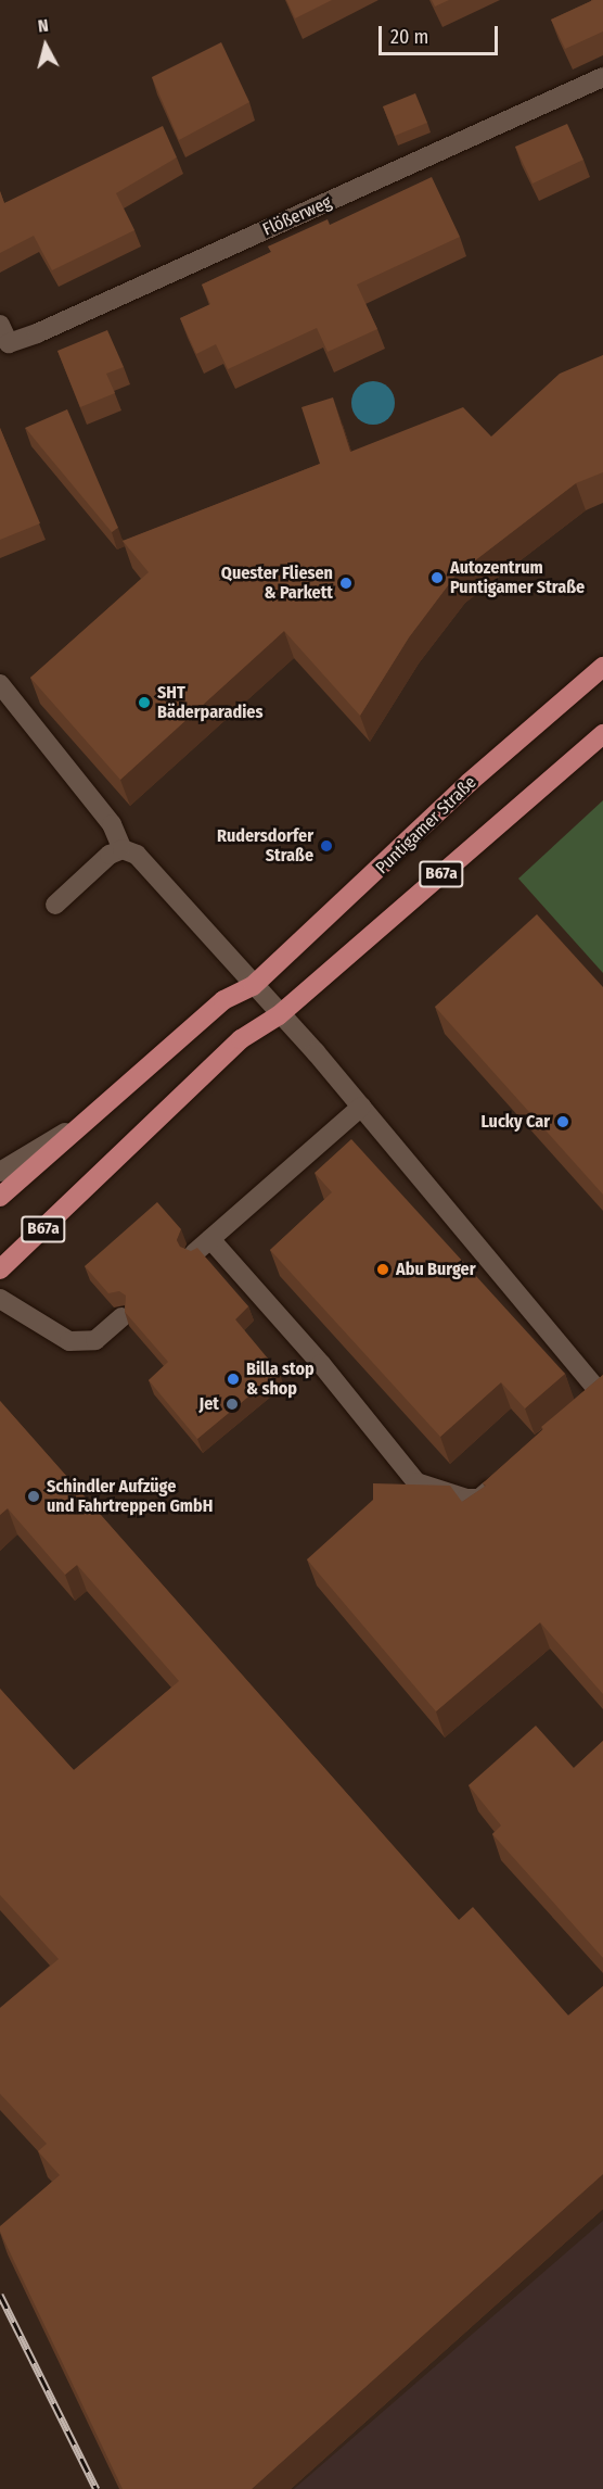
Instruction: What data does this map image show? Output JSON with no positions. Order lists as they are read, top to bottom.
{
  "streets": {
    "main road": ["Puntigamer Straße", "B67a"],
    "street": ["Flößerweg"]
  },
  "places": [
    "Autozentrum Puntigamer Straße",
    "Quester Fliesen & Parkett",
    "SHT Bäderparadies",
    "Rudersdorfer Straße",
    "Lucky Car",
    "Abu Burger",
    "Billa stop & shop",
    "Jet",
    "Schindler Aufzüge und Fahrtreppen GmbH"
  ],
  "scale_bar": "20 m",
  "north": "top"
}
